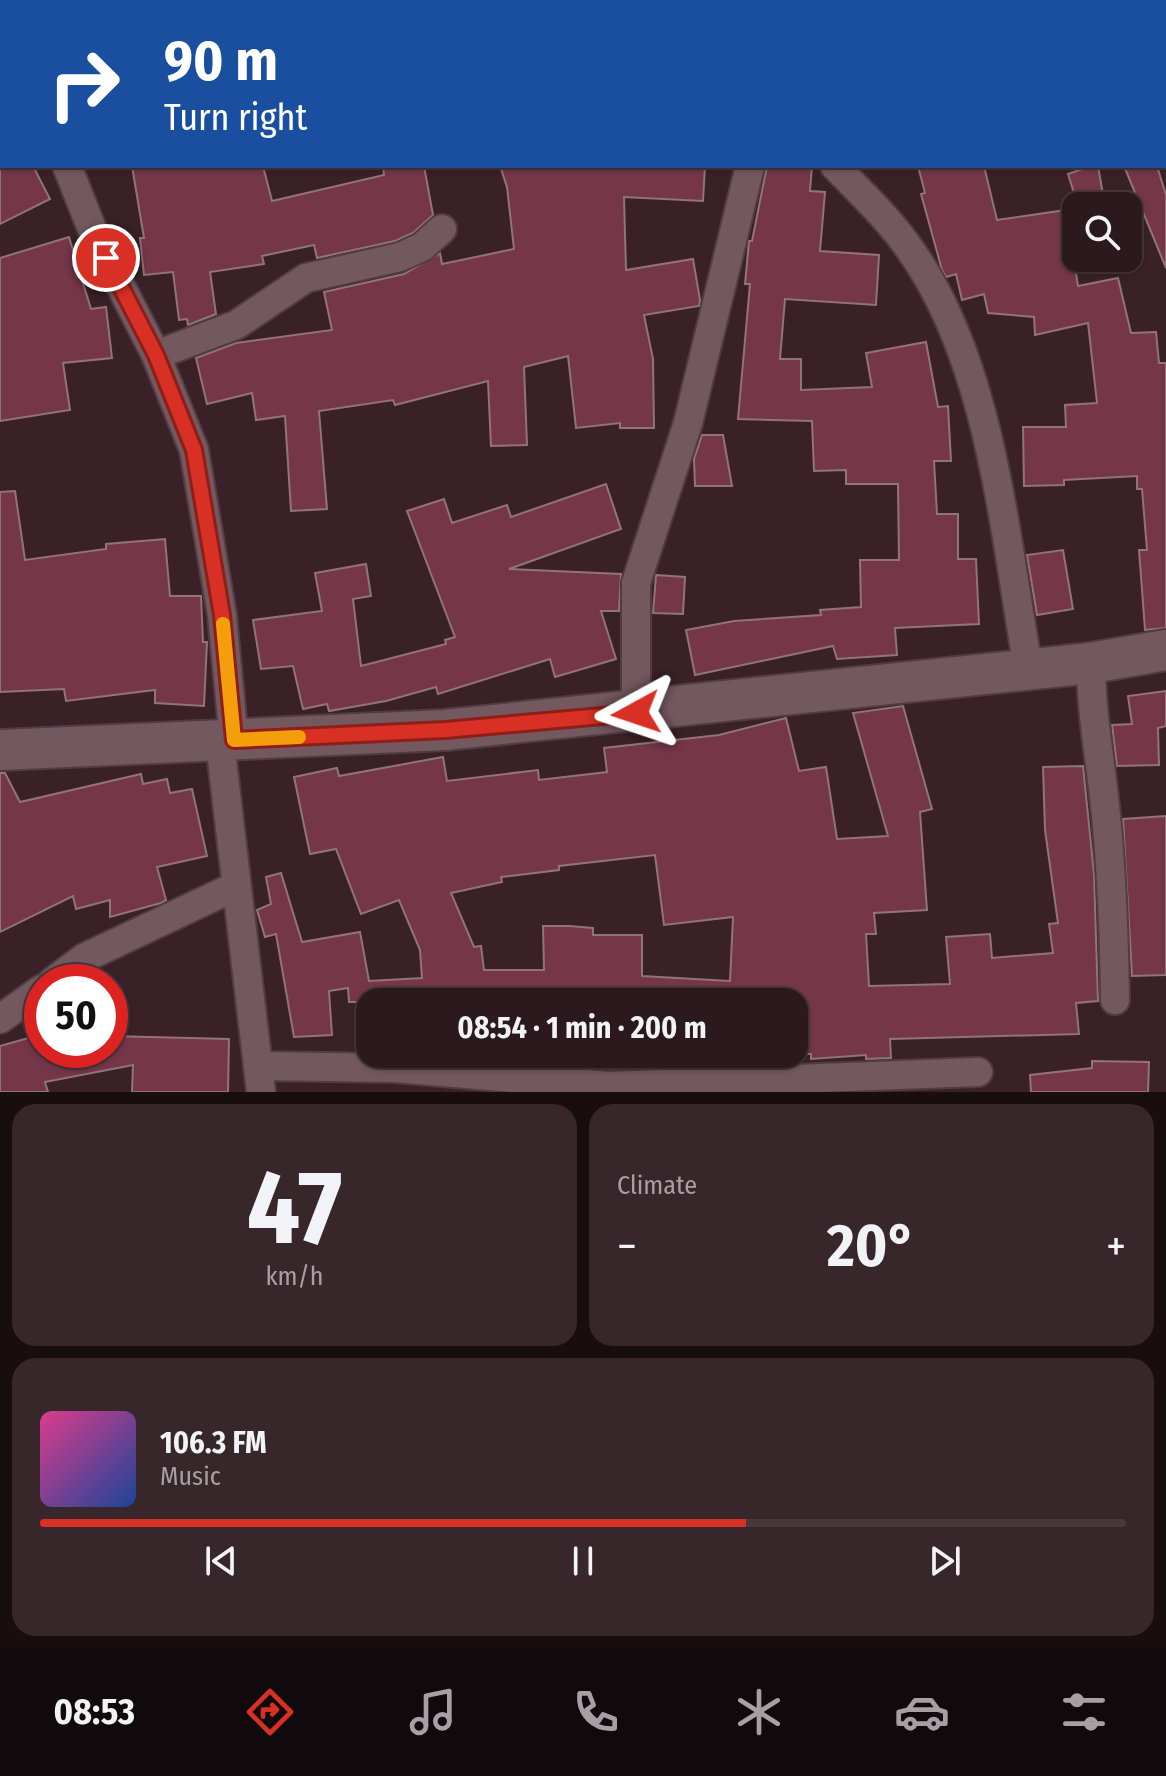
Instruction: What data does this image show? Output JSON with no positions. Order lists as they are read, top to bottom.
{
  "page": {
    "turn": ["90 m", "Turn right"],
    "limit": "50",
    "trip": "08:54 · 1 min · 200 m",
    "tile": [
      ["47", "km/h"],
      "Climate"
    ],
    "heat": ["−", "20°", "+"],
    "song": ["106.3 FM", "Music"],
    "tabs": "08:53"
  }
}
